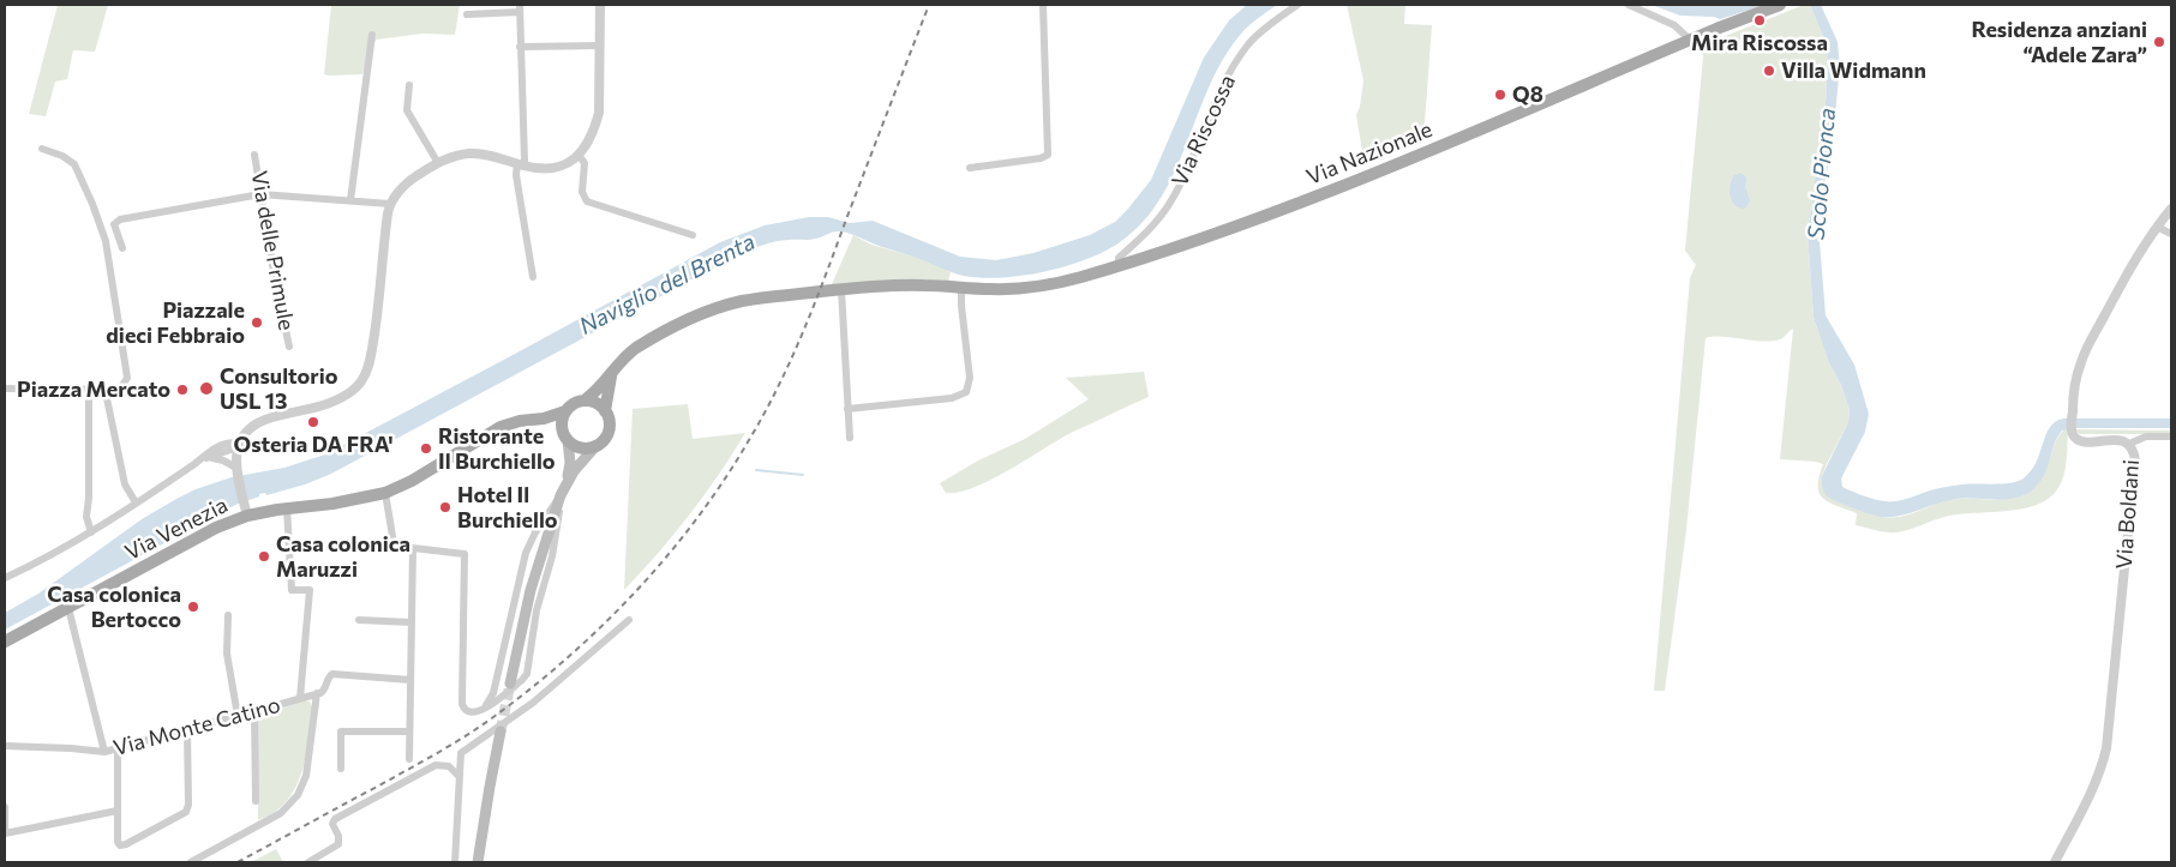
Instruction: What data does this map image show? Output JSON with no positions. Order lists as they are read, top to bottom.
{
  "streets": {
    "main road": ["Via Nazionale", "Via Venezia"],
    "street": [
      "Via Riscossa",
      "Via delle Primule",
      "Via Boldani",
      "Via Monte Catino"
    ]
  },
  "crossings": [
    ["Via Riscossa", "Via Nazionale"]
  ],
  "water": ["Scolo Pionca", "Naviglio del Brenta"],
  "places": [
    "Mira Riscossa",
    "Residenza anziani “Adele Zara”",
    "Villa Widmann",
    "Q8",
    "Piazzale dieci Febbraio",
    "Consultorio USL 13",
    "Piazza Mercato",
    "Osteria DA FRA'",
    "Ristorante Il Burchiello",
    "Hotel Il Burchiello",
    "Casa colonica Maruzzi",
    "Casa colonica Bertocco"
  ]
}
